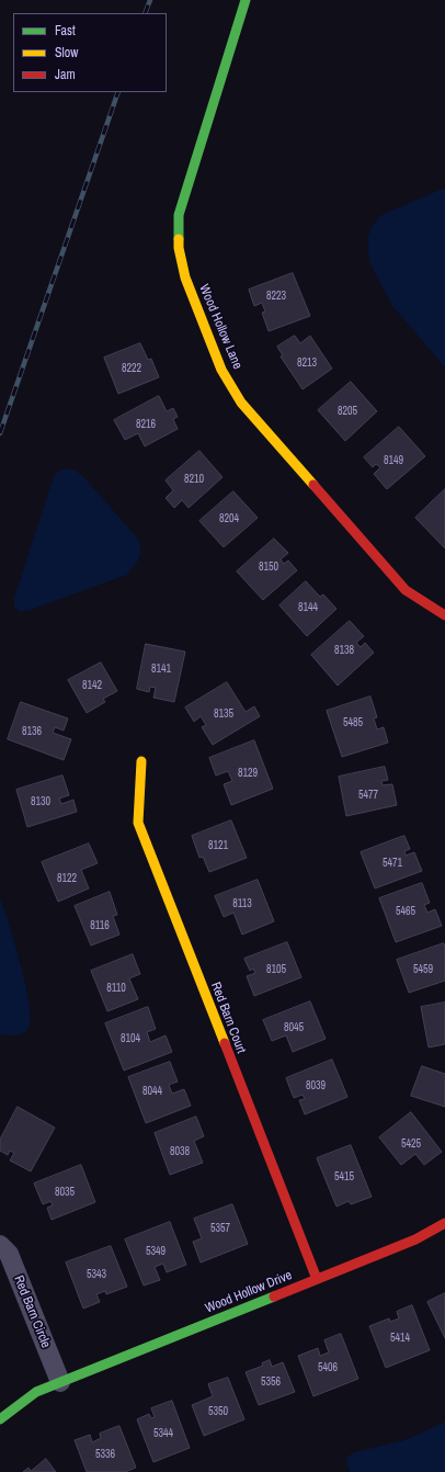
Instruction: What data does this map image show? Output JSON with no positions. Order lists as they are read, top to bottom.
{
  "streets": {
    "street": [
      "Wood Hollow Lane",
      "Red Barn Court",
      "Wood Hollow Drive",
      "Red Barn Circle"
    ]
  },
  "crossings": [
    ["Red Barn Court", "Wood Hollow Drive"],
    ["Wood Hollow Drive", "Red Barn Circle"]
  ],
  "house_numbers": [
    "8223",
    "8213",
    "8222",
    "8205",
    "8216",
    "8149",
    "8210",
    "8204",
    "8150",
    "8144",
    "8138",
    "8141",
    "8142",
    "8135",
    "5485",
    "8136",
    "8129",
    "5477",
    "8130",
    "8121",
    "5471",
    "8122",
    "8113",
    "5465",
    "8116",
    "8105",
    "5459",
    "8110",
    "8045",
    "8104",
    "8039",
    "8044",
    "5425",
    "8038",
    "5415",
    "8035",
    "5357",
    "5349",
    "5343",
    "5414",
    "5406",
    "5356",
    "5350",
    "5344",
    "5336"
  ],
  "legend": ["Fast", "Slow", "Jam"]
}
